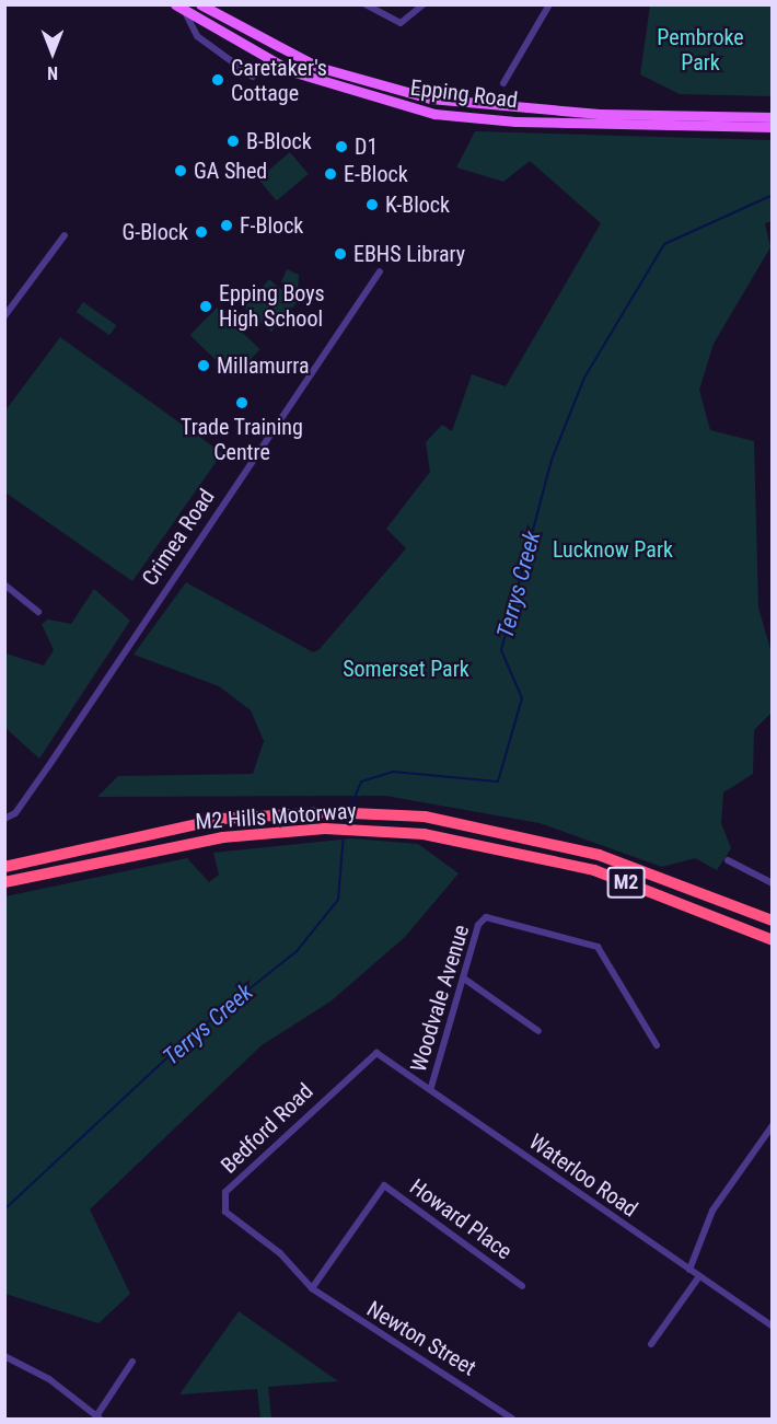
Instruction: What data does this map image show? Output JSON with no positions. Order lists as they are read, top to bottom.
{
  "streets": {
    "highway": ["M2 Hills Motorway", "M2"],
    "main road": ["Epping Road"],
    "street": [
      "Crimea Road",
      "Woodvale Avenue",
      "Bedford Road",
      "Waterloo Road",
      "Howard Place",
      "Newton Street"
    ]
  },
  "crossings": [
    ["Woodvale Avenue", "Waterloo Road"],
    ["Bedford Road", "Waterloo Road"],
    ["Bedford Road", "Howard Place"],
    ["Bedford Road", "Newton Street"],
    ["Howard Place", "Newton Street"]
  ],
  "water": ["Terrys Creek"],
  "parks": ["Pembroke Park", "Lucknow Park", "Somerset Park"],
  "places": [
    "Caretaker's Cottage",
    "B-Block",
    "D1",
    "GA Shed",
    "E-Block",
    "K-Block",
    "F-Block",
    "G-Block",
    "EBHS Library",
    "Epping Boys High School",
    "Millamurra",
    "Trade Training Centre"
  ],
  "north": "bottom"
}
